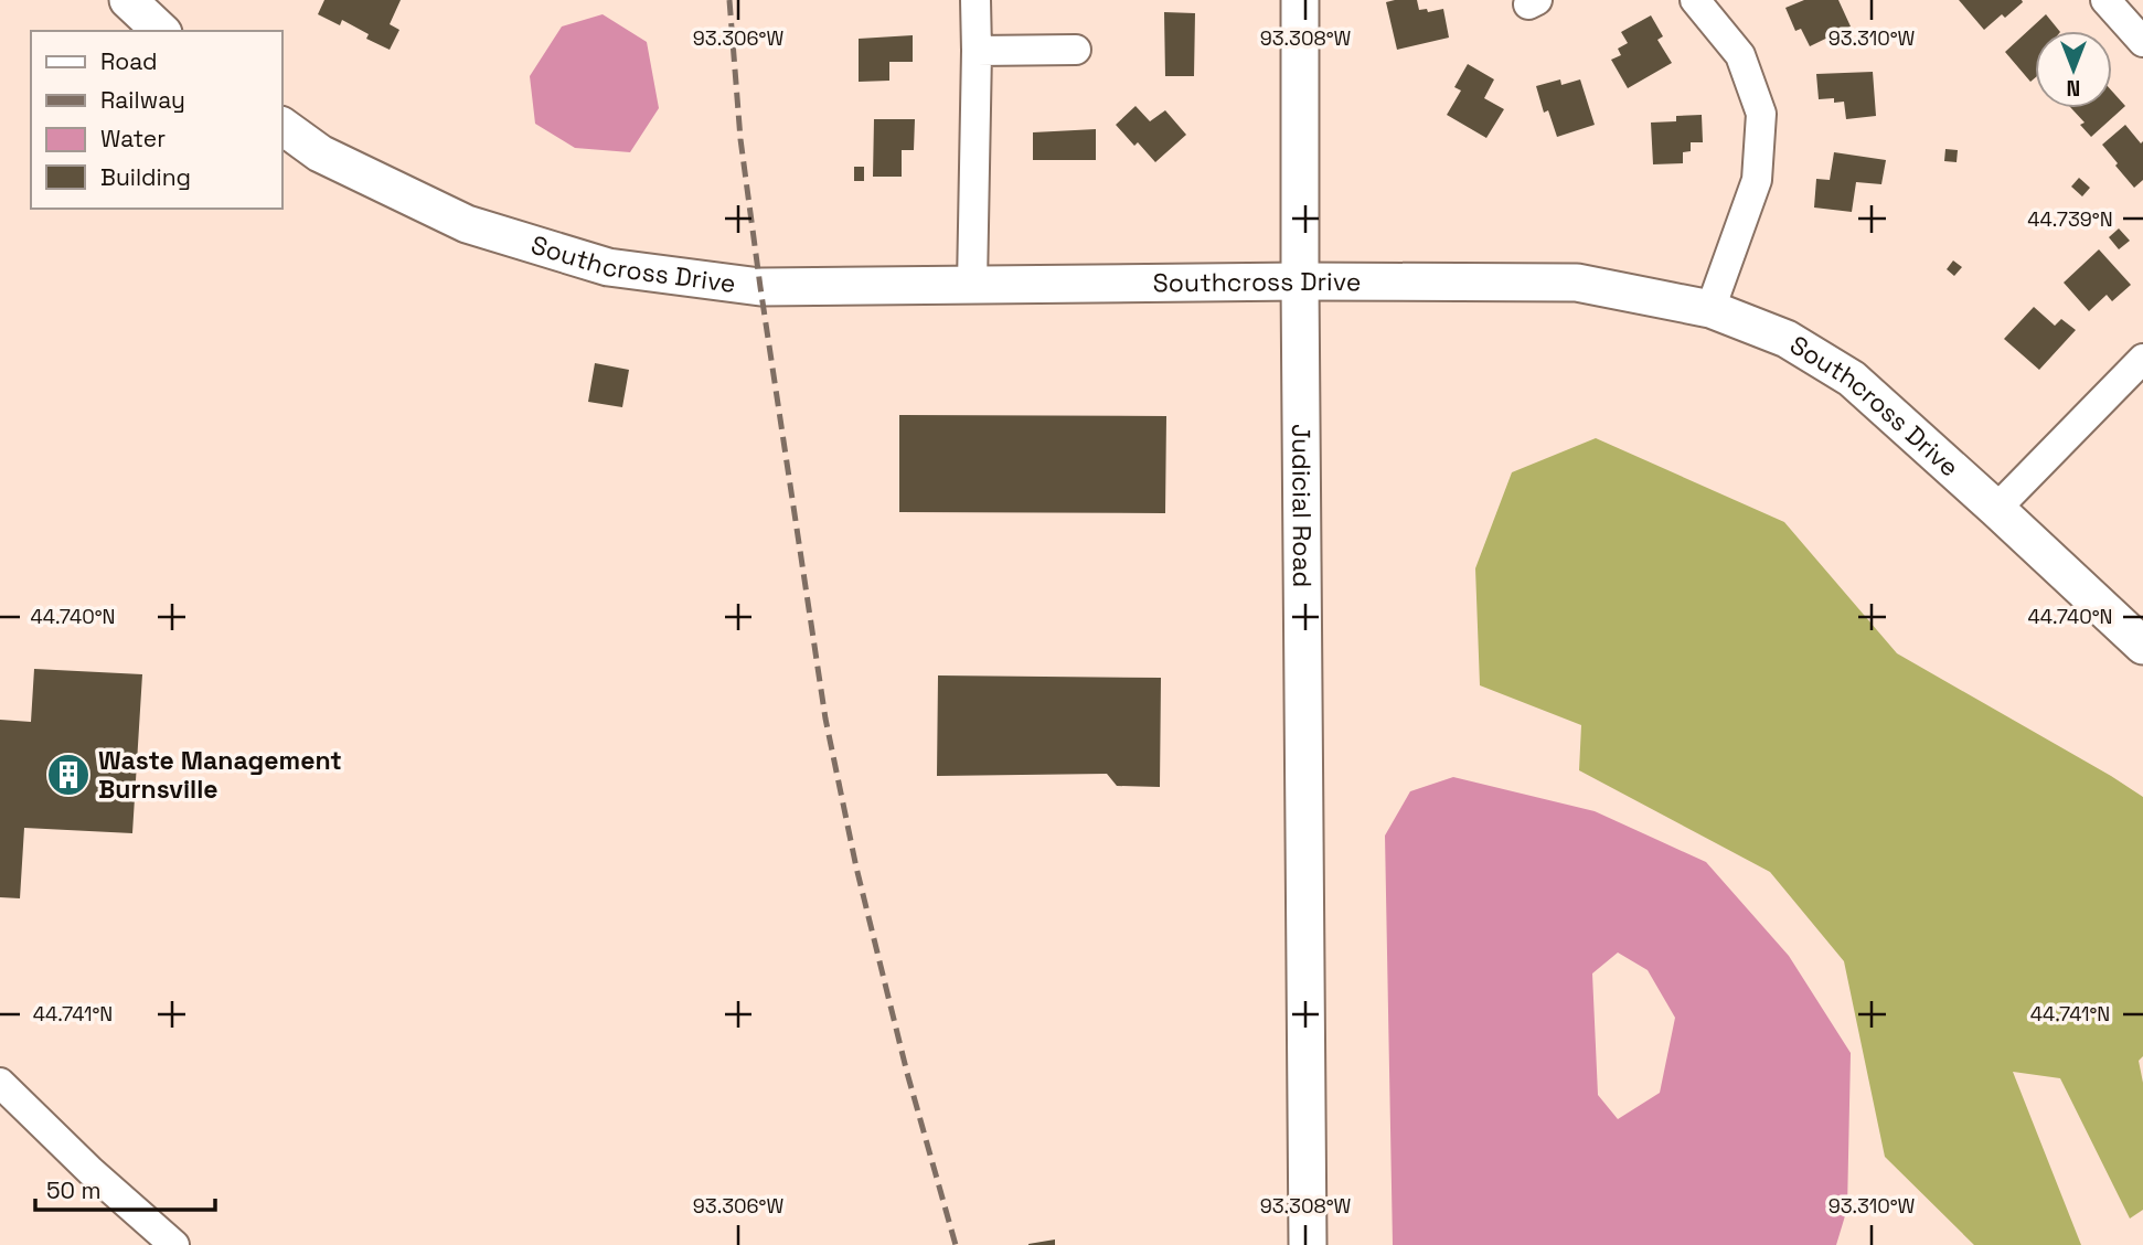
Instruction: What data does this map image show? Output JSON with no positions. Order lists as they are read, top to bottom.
{
  "streets": {
    "street": ["Southcross Drive", "Judicial Road"]
  },
  "crossings": [
    ["Southcross Drive", "Judicial Road"]
  ],
  "places": {
    "building": ["Waste Management Burnsville"]
  },
  "legend": [
    "Road",
    "Railway",
    "Water",
    "Building"
  ],
  "scale_bar": "50 m",
  "north": "bottom",
  "coordinates": [
    "93.306°W",
    "93.308°W",
    "93.310°W",
    "44.739°N",
    "44.740°N",
    "44.741°N"
  ]
}
